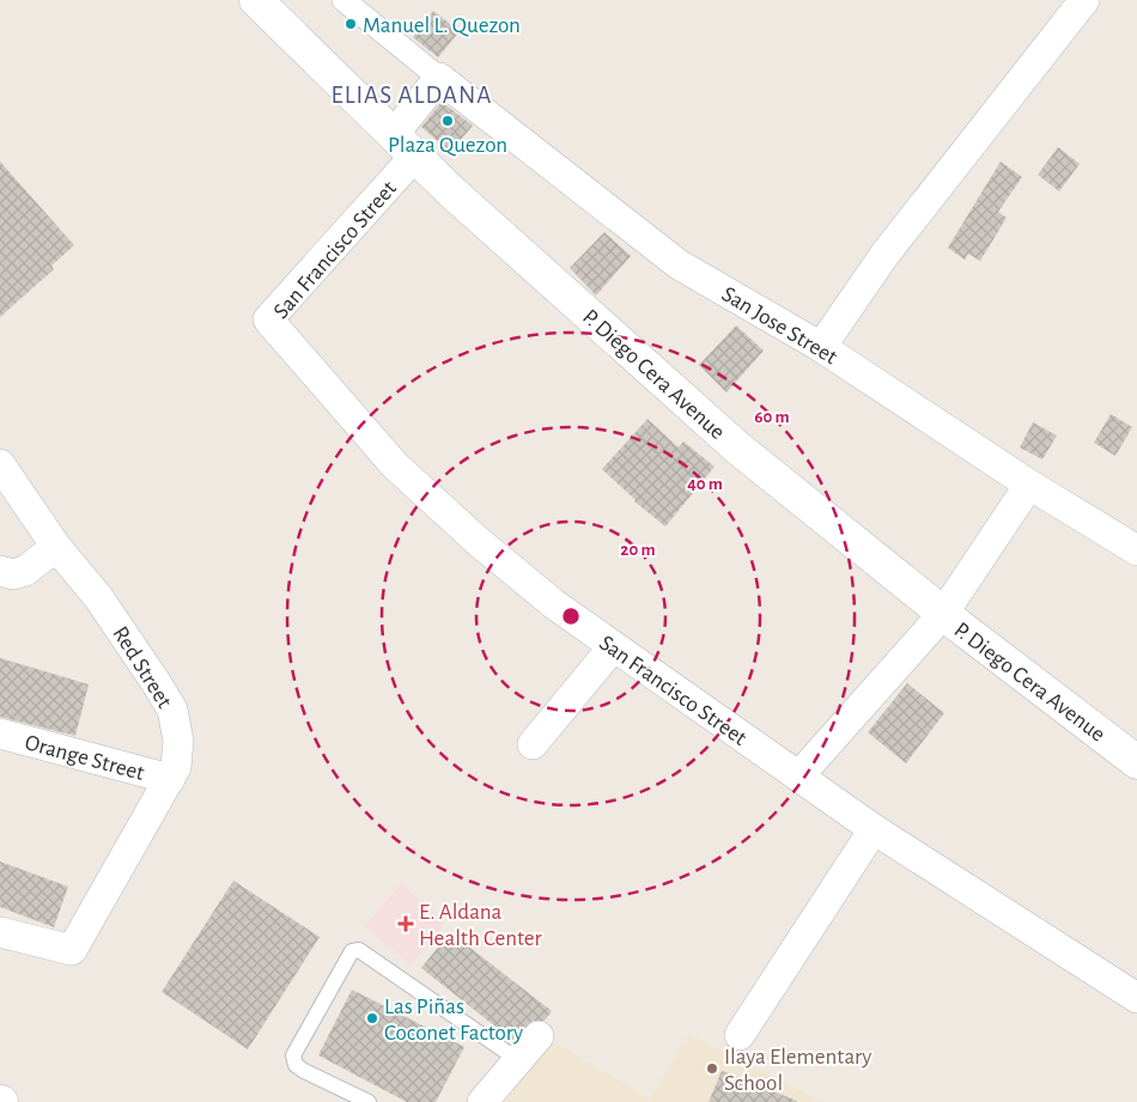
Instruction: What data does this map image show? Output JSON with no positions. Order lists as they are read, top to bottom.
{
  "streets": {
    "main road": ["P. Diego Cera Avenue"],
    "street": [
      "San Francisco Street",
      "San Jose Street",
      "Red Street",
      "Orange Street"
    ]
  },
  "crossings": [
    ["San Francisco Street", "P. Diego Cera Avenue"],
    ["Red Street", "Orange Street"]
  ],
  "districts": ["ELIAS ALDANA"],
  "places": {
    "other": [
      "Manuel L. Quezon",
      "Plaza Quezon",
      "Las Piñas Coconet Factory",
      "Ilaya Elementary School"
    ],
    "health": ["E. Aldana Health Center"]
  },
  "rings": ["60 m", "40 m", "20 m"]
}
